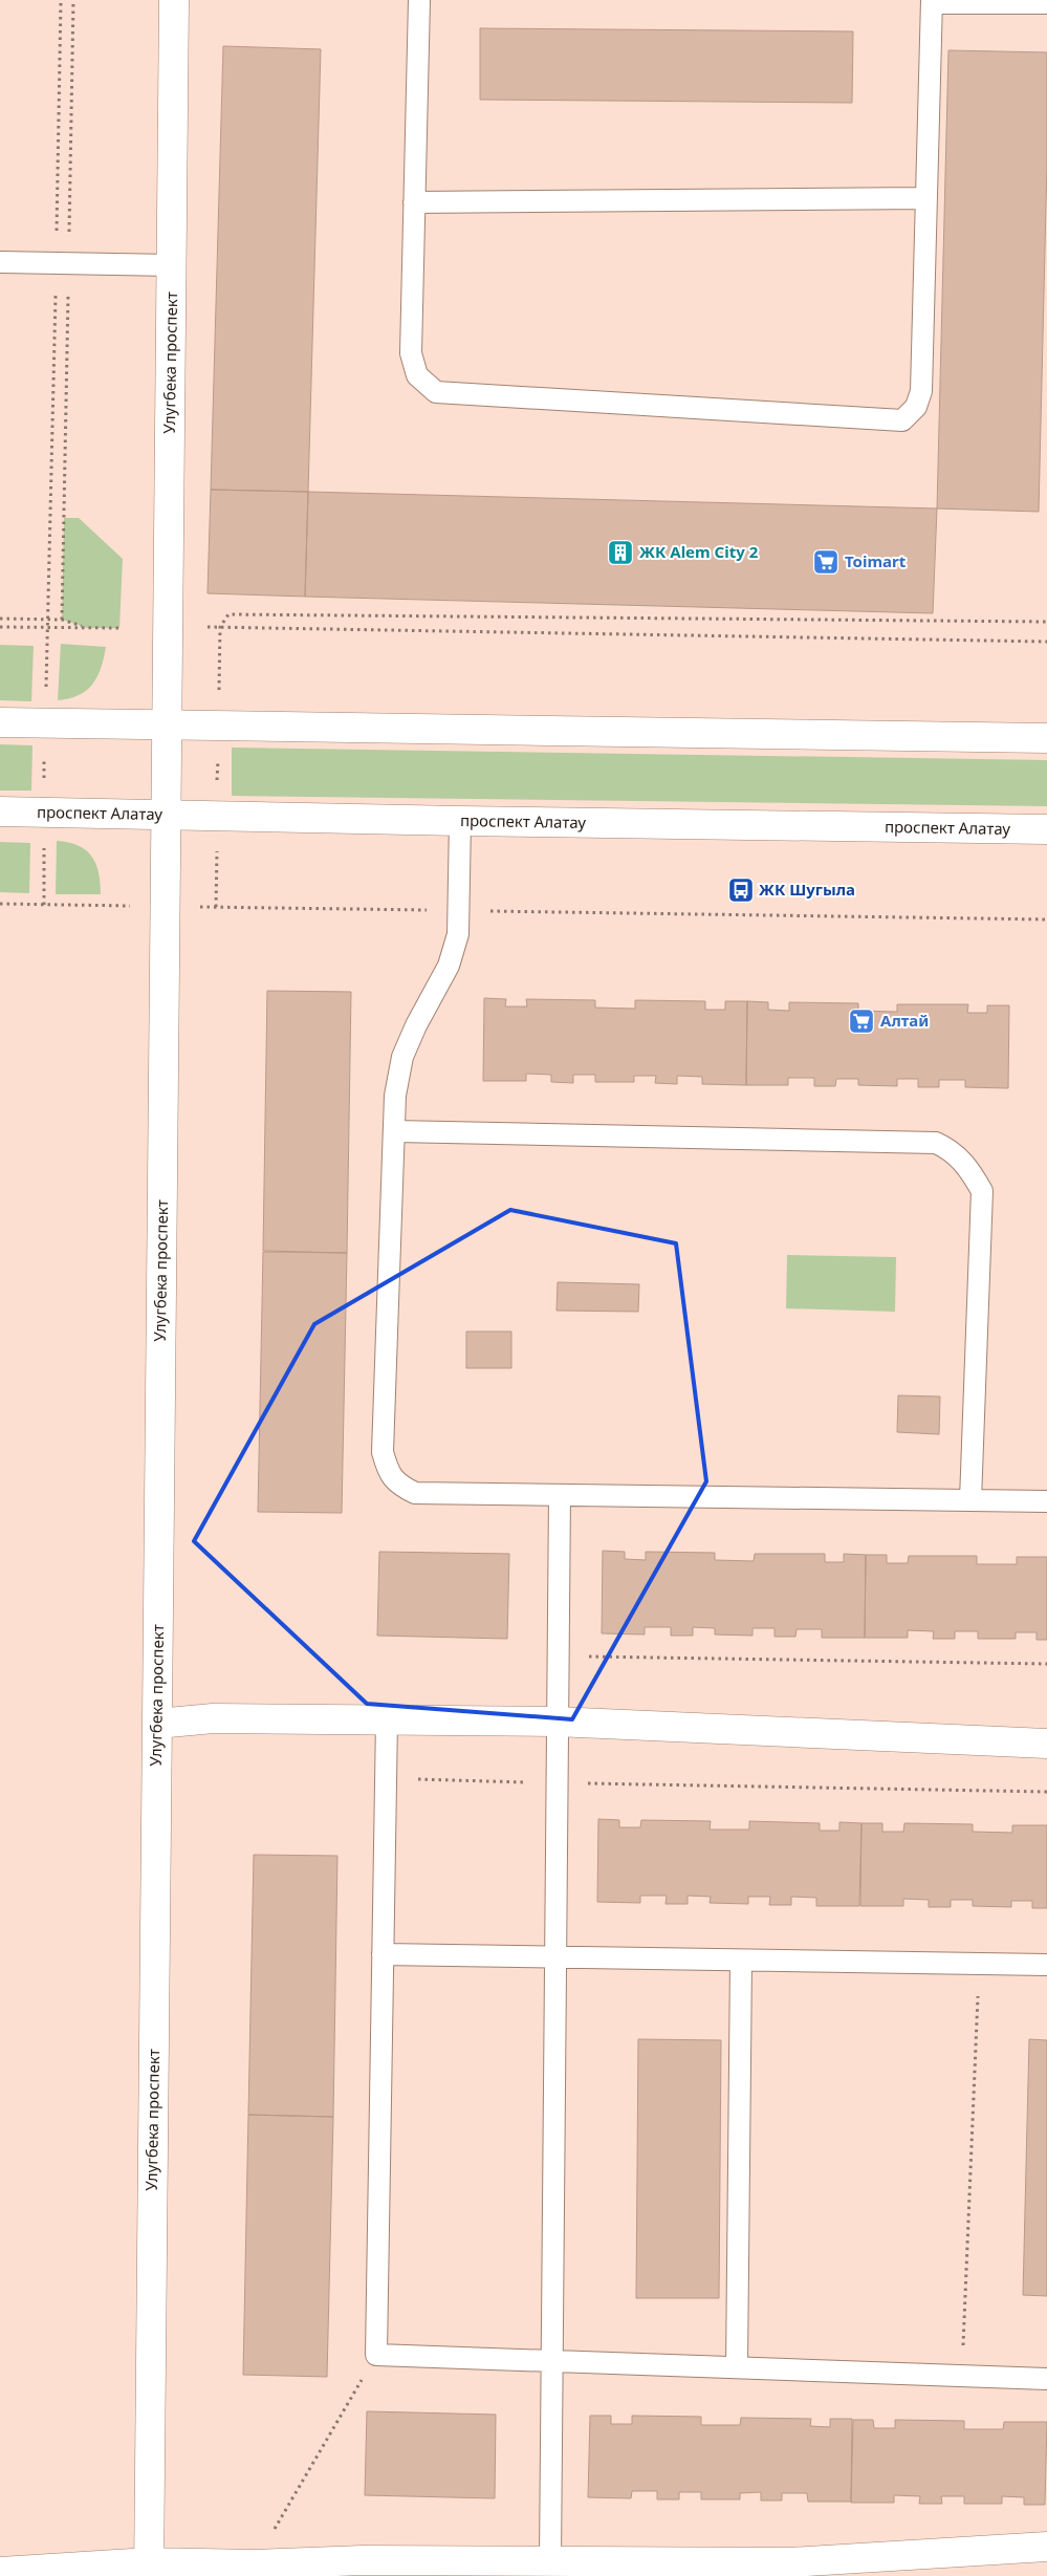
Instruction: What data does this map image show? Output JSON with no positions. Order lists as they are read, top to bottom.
{
  "streets": {
    "street": ["Улугбека проспект", "проспект Алатау"]
  },
  "crossings": [
    ["Улугбека проспект", "проспект Алатау"]
  ],
  "places": {
    "building": ["ЖК Alem City 2"],
    "supermarket": ["Toimart", "Алтай"],
    "bus stop": ["ЖК Шугыла"]
  }
}
